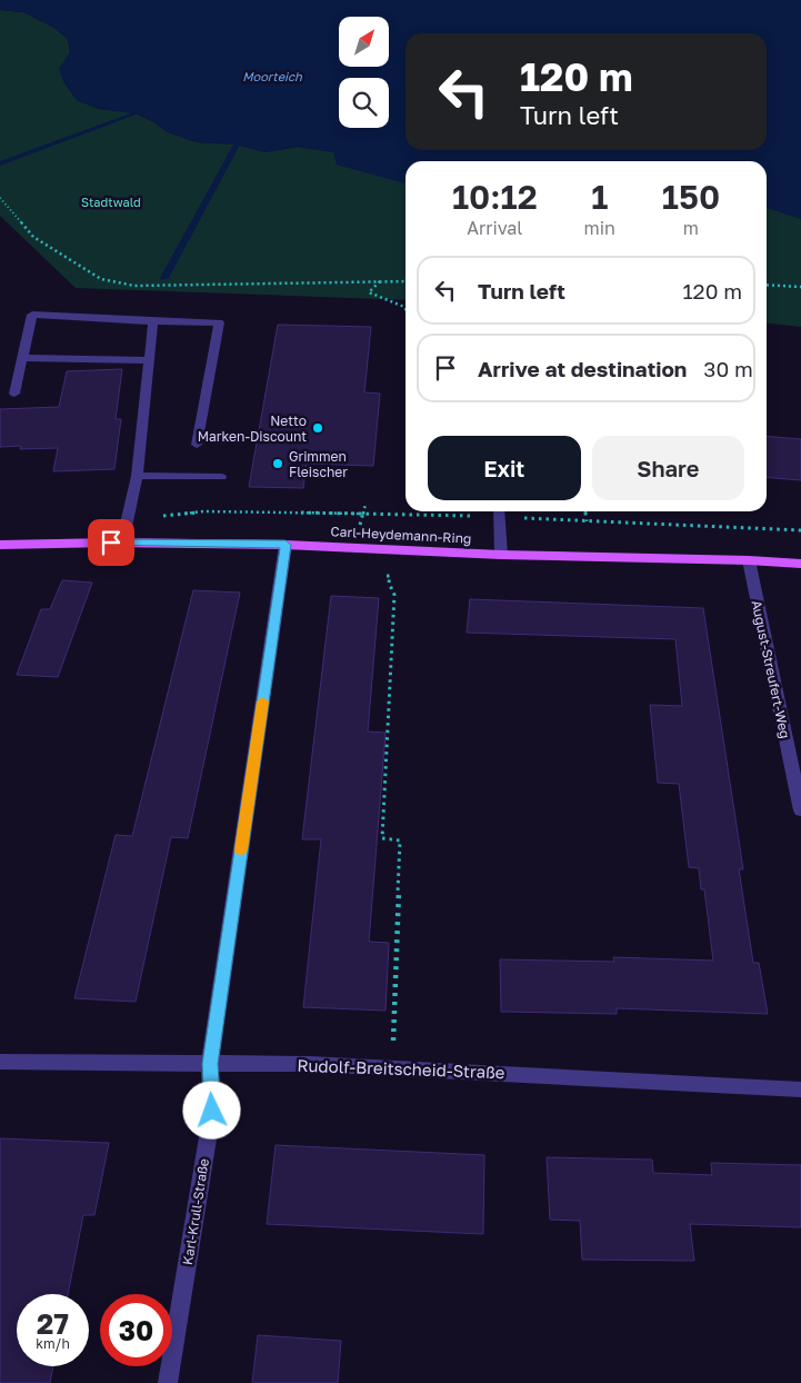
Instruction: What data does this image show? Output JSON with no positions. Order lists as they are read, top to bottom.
{
  "streets": {
    "main road": ["Carl-Heydemann-Ring"],
    "street": ["August-Streufert-Weg", "Rudolf-Breitscheid-Straße", "Karl-Krull-Straße"]
  },
  "crossings": [
    ["Carl-Heydemann-Ring", "August-Streufert-Weg"],
    ["Carl-Heydemann-Ring", "Karl-Krull-Straße"],
    ["Rudolf-Breitscheid-Straße", "Karl-Krull-Straße"]
  ],
  "water": ["Moorteich"],
  "parks": ["Stadtwald"],
  "places": ["Netto Marken-Discount", "Grimmen Fleischer"],
  "north": "top right",
  "page": {
    "turn": ["120 m", "Turn left"],
    "eta": [
      "10:12",
      "Arrival",
      "1",
      "min",
      "150",
      "m"
    ],
    "list": [
      {
        "name": "Turn left",
        "value": "120 m"
      },
      {
        "name": "Arrive at destination",
        "value": "30 m"
      }
    ],
    "buttons": ["Exit", "Share"],
    "speed": "27 km/h",
    "limit": "30"
  }
}
